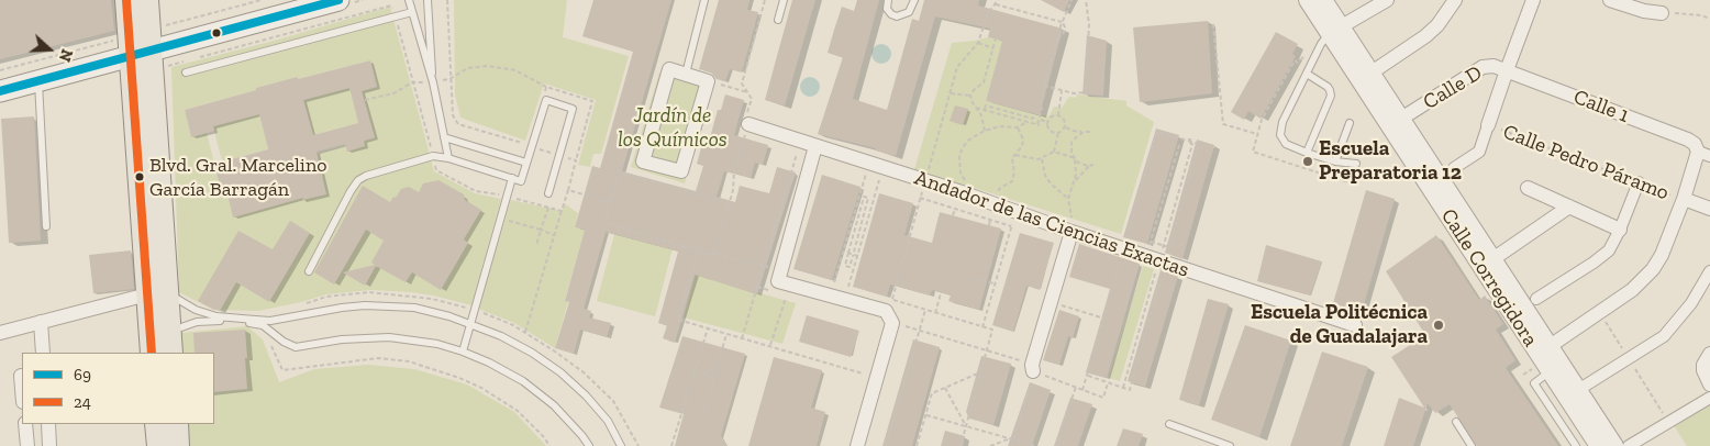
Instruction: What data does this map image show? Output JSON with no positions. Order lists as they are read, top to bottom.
{
  "streets": {
    "street": [
      "Calle D",
      "Calle 1",
      "Andador de las Ciencias Exactas",
      "Calle Corregidora"
    ],
    "path": ["Calle Pedro Páramo"]
  },
  "crossings": [
    ["Calle D", "Calle 1"],
    ["Calle D", "Calle Corregidora"]
  ],
  "parks": ["Jardín de los Químicos"],
  "places": ["Escuela Preparatoria 12", "Blvd. Gral. Marcelino García Barragán", "Escuela Politécnica de Guadalajara"],
  "lines": ["transit line 69", "transit line 24"],
  "legend": ["69", "24"],
  "north": "right"
}
